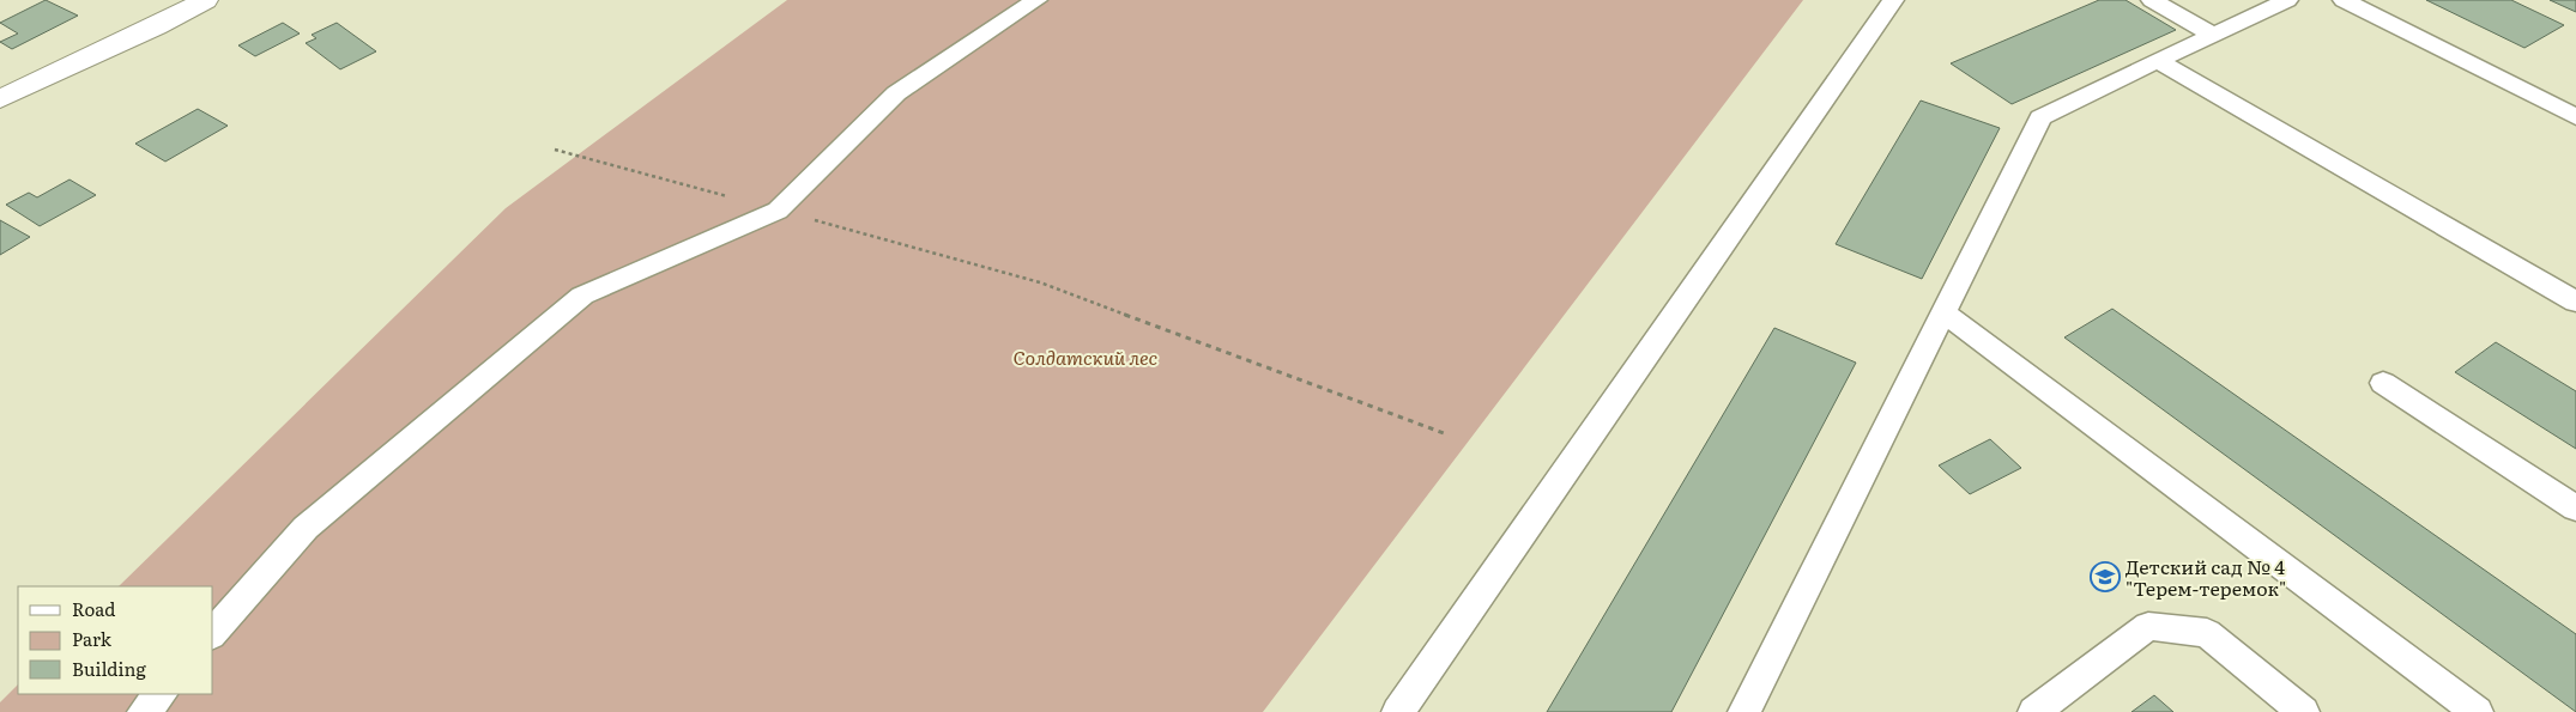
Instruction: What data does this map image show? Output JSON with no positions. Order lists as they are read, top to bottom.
{
  "parks": ["Солдатский лес"],
  "places": {
    "school or university": ["Детский сад № 4 \"Терем-теремок\""]
  },
  "legend": ["Road", "Park", "Building"]
}
